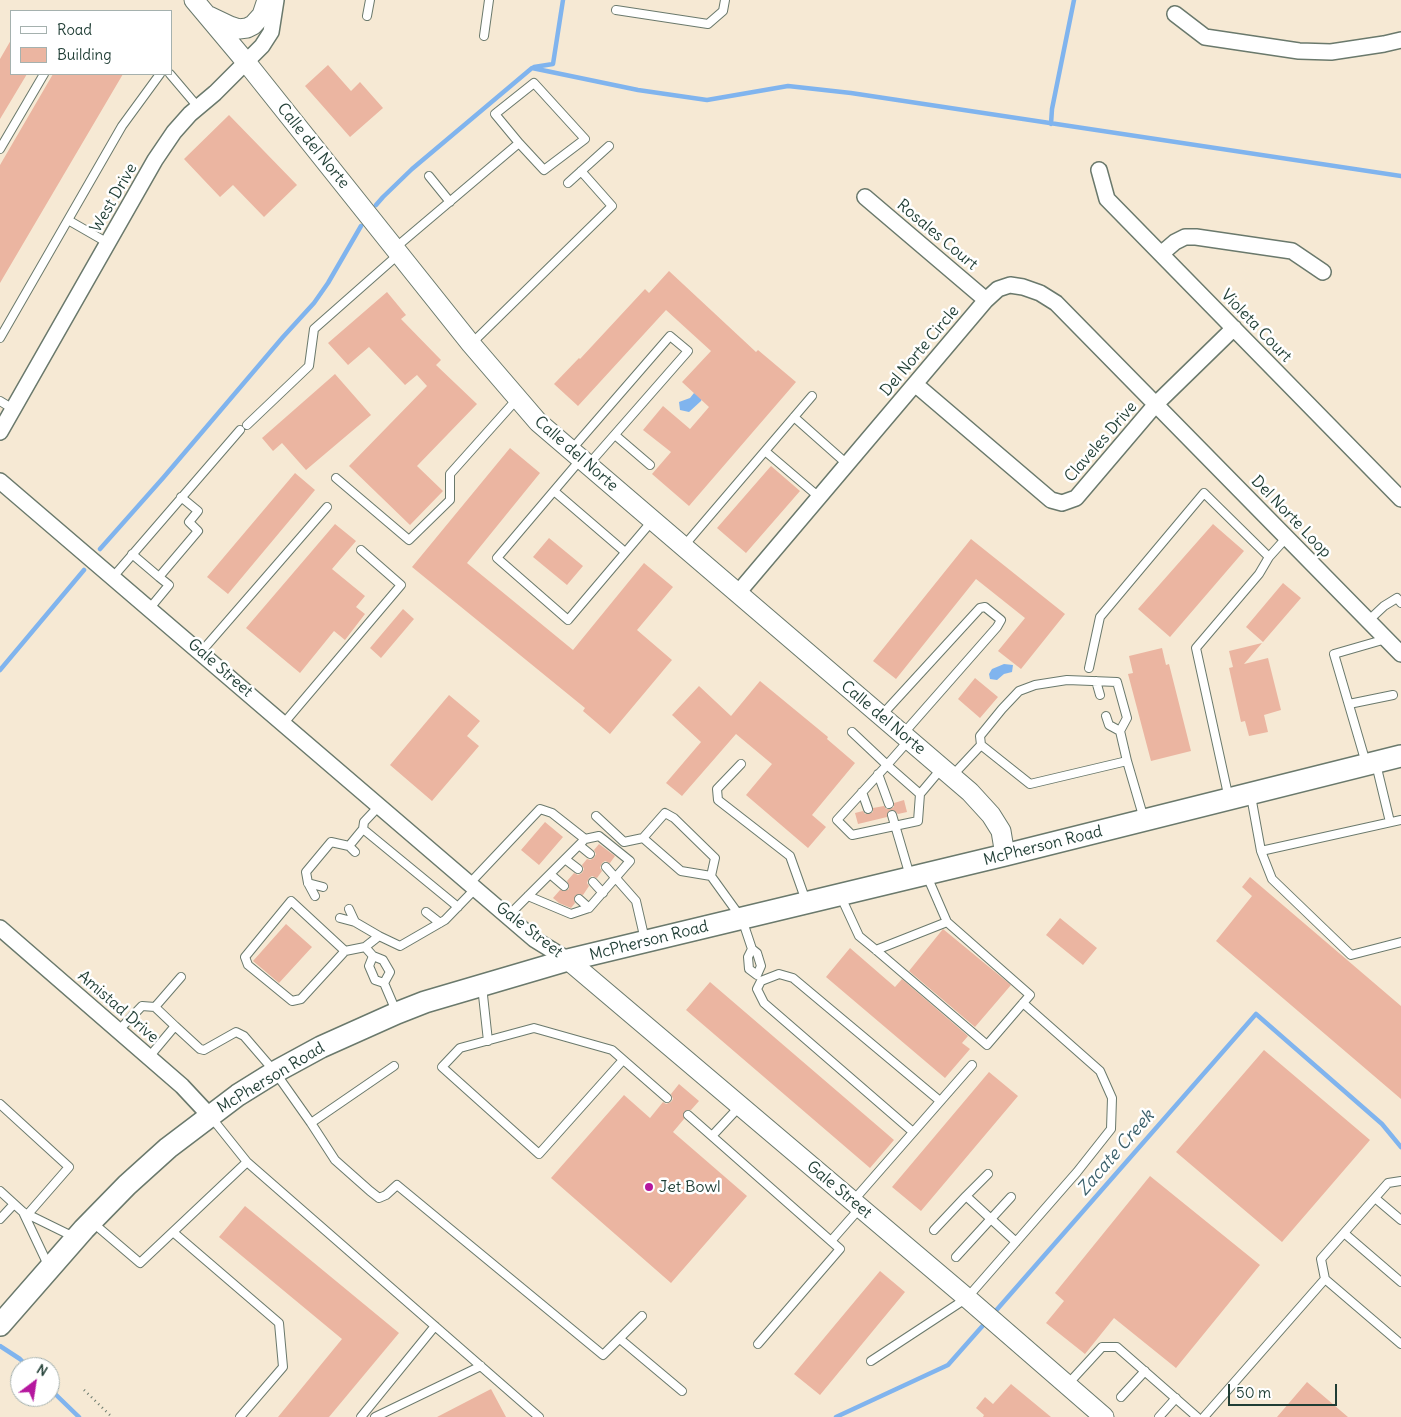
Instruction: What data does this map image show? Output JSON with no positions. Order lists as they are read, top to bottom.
{
  "streets": {
    "main road": ["McPherson Road"],
    "street": [
      "Calle del Norte",
      "West Drive",
      "Rosales Court",
      "Violeta Court",
      "Del Norte Circle",
      "Claveles Drive",
      "Del Norte Loop",
      "Gale Street",
      "Amistad Drive"
    ]
  },
  "crossings": [
    ["Calle del Norte", "West Drive"],
    ["Calle del Norte", "Del Norte Circle"],
    ["Calle del Norte", "McPherson Road"],
    ["Rosales Court", "Del Norte Circle"],
    ["Violeta Court", "Claveles Drive"],
    ["Del Norte Circle", "Claveles Drive"],
    ["Del Norte Circle", "Del Norte Loop"],
    ["Claveles Drive", "Del Norte Loop"],
    ["Gale Street", "McPherson Road"],
    ["McPherson Road", "Amistad Drive"]
  ],
  "water": ["Zacate Creek"],
  "places": ["Jet Bowl"],
  "legend": ["Road", "Building"],
  "scale_bar": "50 m",
  "north": "top right"
}
